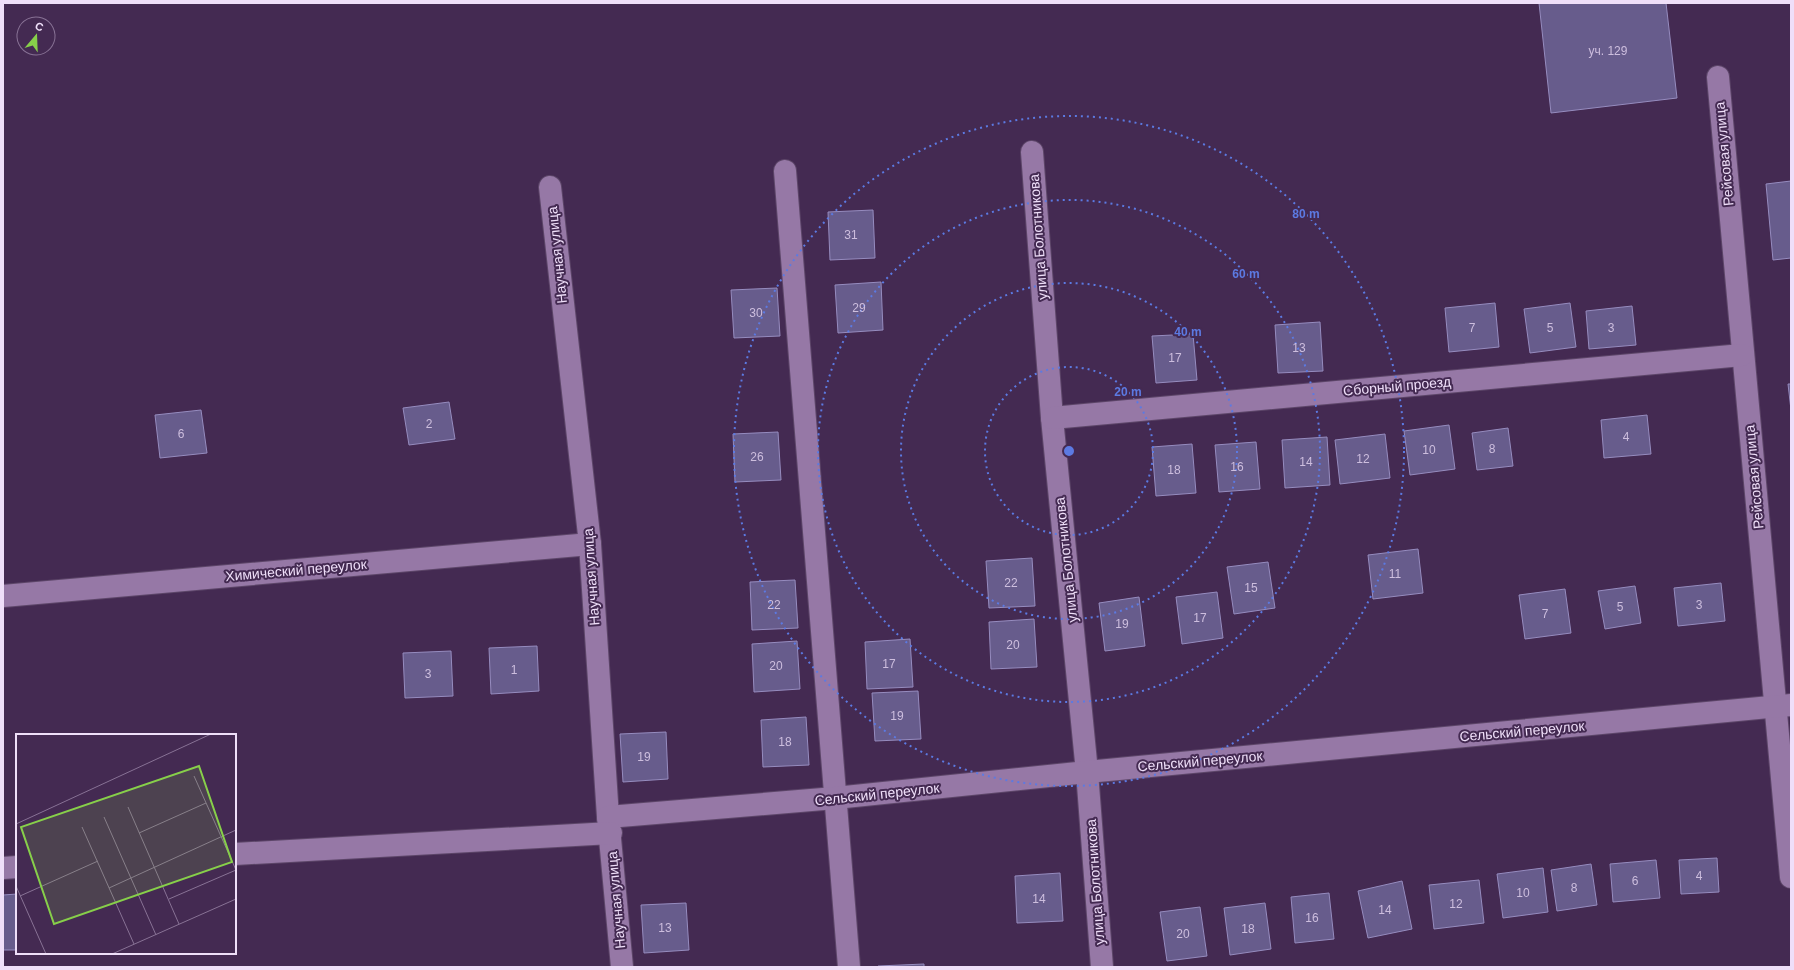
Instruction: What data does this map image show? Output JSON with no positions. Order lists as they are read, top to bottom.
{
  "streets": {
    "street": [
      "Рейсовая улица",
      "улица Болотникова",
      "Научная улица",
      "Сборный проезд",
      "Химический переулок",
      "Сельский переулок"
    ]
  },
  "crossings": [
    ["Рейсовая улица", "Сборный проезд"],
    ["Рейсовая улица", "Сельский переулок"],
    ["улица Болотникова", "Сборный проезд"],
    ["улица Болотникова", "Сельский переулок"],
    ["Научная улица", "Химический переулок"],
    ["Научная улица", "Сельский переулок"]
  ],
  "house_numbers": [
    "уч. 129",
    "31",
    "29",
    "30",
    "7",
    "5",
    "3",
    "13",
    "17",
    "2",
    "6",
    "4",
    "8",
    "10",
    "26",
    "12",
    "14",
    "16",
    "18",
    "11",
    "22",
    "15",
    "22",
    "3",
    "5",
    "7",
    "17",
    "19",
    "20",
    "17",
    "20",
    "1",
    "3",
    "19",
    "18",
    "19",
    "4",
    "6",
    "8",
    "10",
    "14",
    "12",
    "14",
    "16",
    "13",
    "18",
    "20"
  ],
  "north": "top",
  "rings": [
    "80 m",
    "60 m",
    "40 m",
    "20 m"
  ]
}
